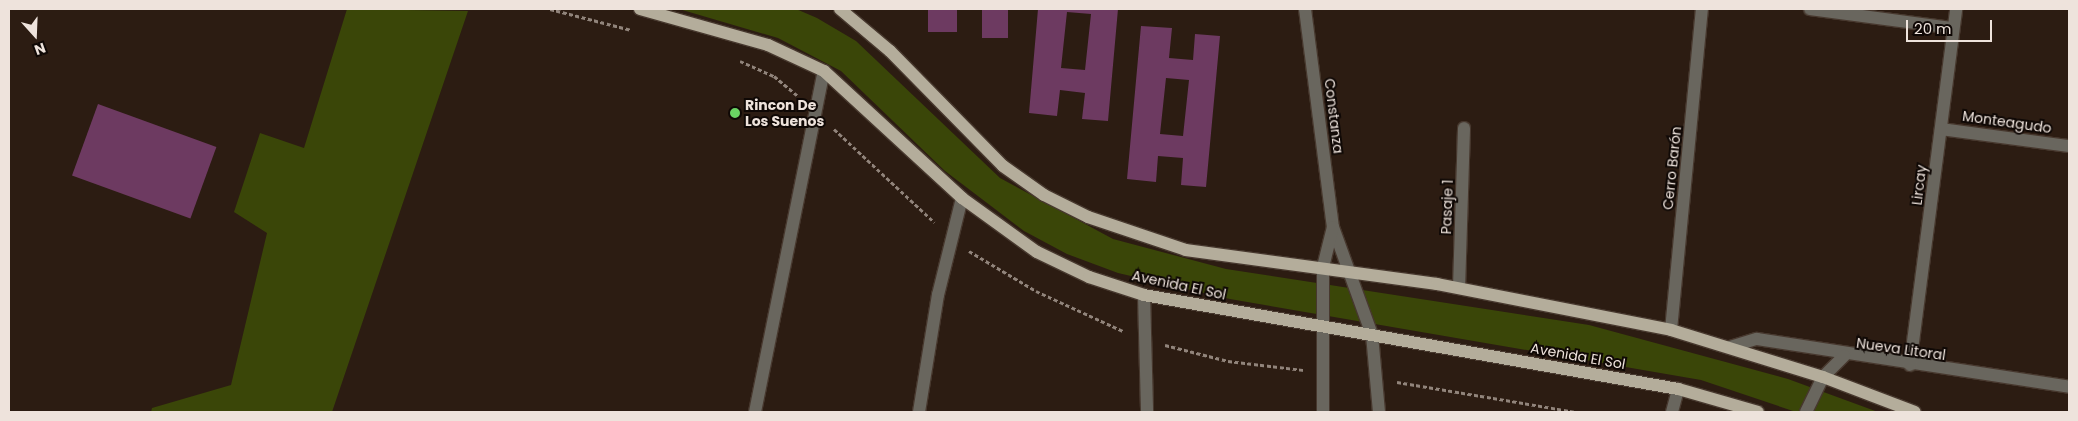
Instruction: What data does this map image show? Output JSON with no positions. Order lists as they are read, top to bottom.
{
  "streets": {
    "main road": ["Avenida El Sol"],
    "street": [
      "Constanza",
      "Monteagudo",
      "Cerro Barón",
      "Lircay",
      "Pasaje 1",
      "Nueva Litoral"
    ]
  },
  "crossings": [
    ["Constanza", "Avenida El Sol"],
    ["Monteagudo", "Lircay"],
    ["Lircay", "Nueva Litoral"]
  ],
  "places": ["Rincon De Los Suenos"],
  "scale_bar": "20 m",
  "north": "bottom"
}
